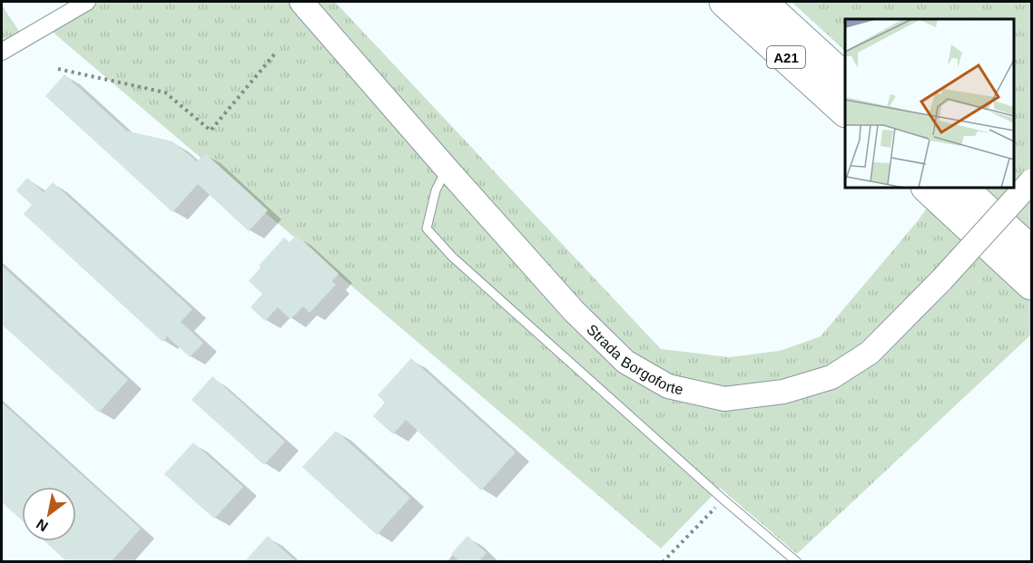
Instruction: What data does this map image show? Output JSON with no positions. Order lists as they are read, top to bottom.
{
  "streets": {
    "highway": ["A21"],
    "main road": ["Strada Borgoforte"]
  },
  "north": "bottom left"
}
